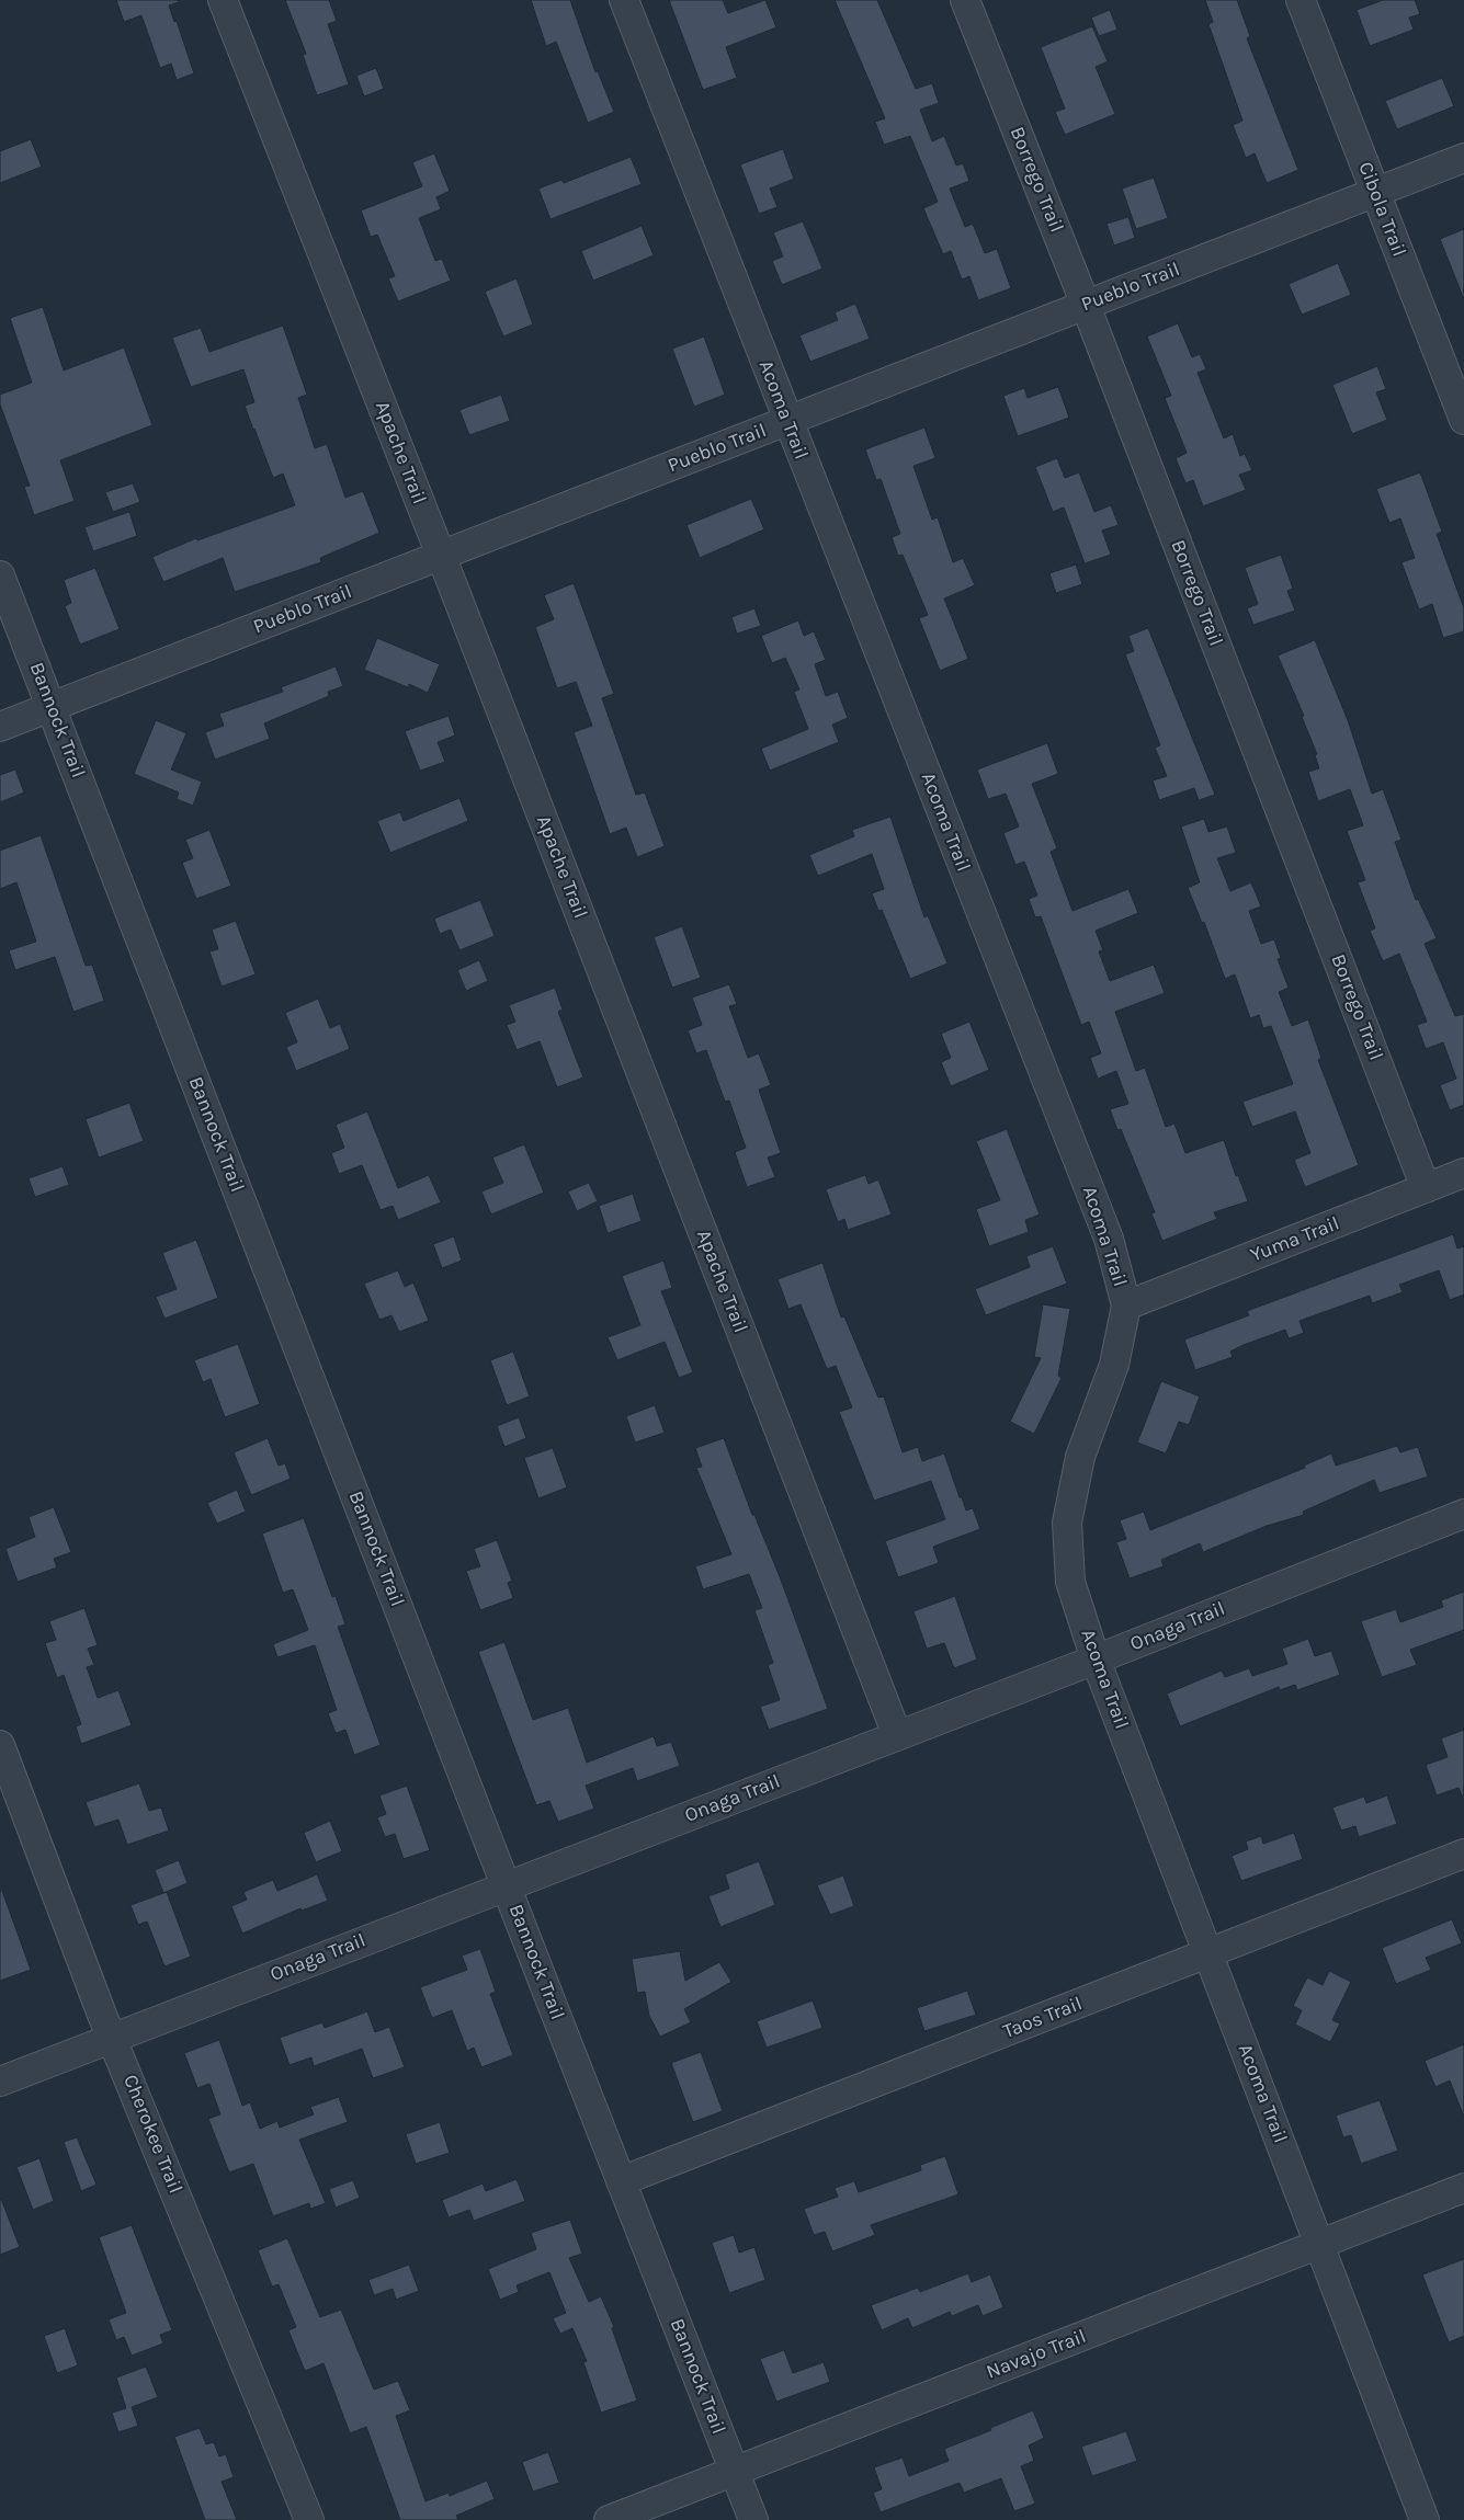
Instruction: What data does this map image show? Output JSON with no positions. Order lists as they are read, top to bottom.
{
  "streets": {
    "street": [
      "Borrego Trail",
      "Cibola Trail",
      "Pueblo Trail",
      "Acoma Trail",
      "Apache Trail",
      "Bannock Trail",
      "Yuma Trail",
      "Onaga Trail",
      "Taos Trail",
      "Cherokee Trail",
      "Navajo Trail"
    ]
  },
  "crossings": [
    ["Borrego Trail", "Pueblo Trail"],
    ["Borrego Trail", "Yuma Trail"],
    ["Cibola Trail", "Pueblo Trail"],
    ["Pueblo Trail", "Acoma Trail"],
    ["Pueblo Trail", "Apache Trail"],
    ["Pueblo Trail", "Bannock Trail"],
    ["Acoma Trail", "Yuma Trail"],
    ["Acoma Trail", "Onaga Trail"],
    ["Acoma Trail", "Taos Trail"],
    ["Acoma Trail", "Navajo Trail"],
    ["Apache Trail", "Onaga Trail"],
    ["Bannock Trail", "Onaga Trail"],
    ["Bannock Trail", "Taos Trail"],
    ["Bannock Trail", "Navajo Trail"],
    ["Onaga Trail", "Cherokee Trail"]
  ]
}
